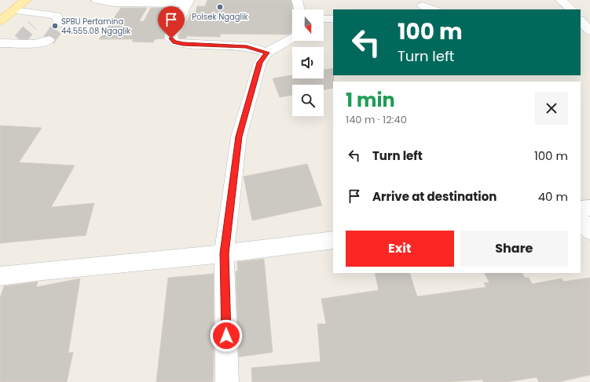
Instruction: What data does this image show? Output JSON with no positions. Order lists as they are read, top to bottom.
{
  "places": ["Polsek Ngaglik", "SPBU Pertamina 44.555.08 Ngaglik"],
  "north": "bottom",
  "page": {
    "turn": ["100 m", "Turn left"],
    "heading": ["1 min", "140 m · 12:40"],
    "list": [
      {
        "name": "Turn left",
        "value": "100 m"
      },
      {
        "name": "Arrive at destination",
        "value": "40 m"
      }
    ],
    "buttons": ["Exit", "Share"]
  }
}
